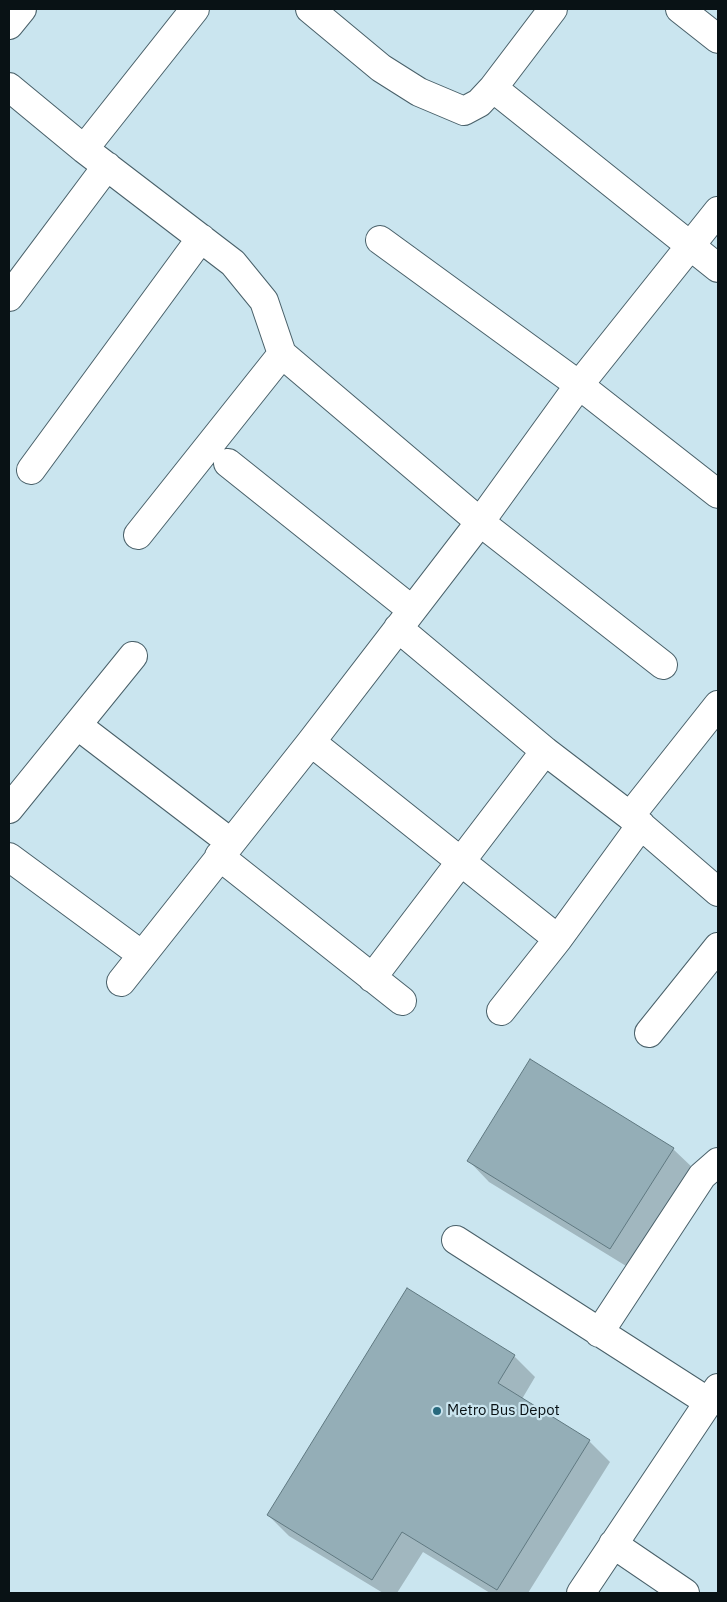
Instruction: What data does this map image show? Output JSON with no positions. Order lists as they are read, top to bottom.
{
  "places": ["Metro Bus Depot"]
}
